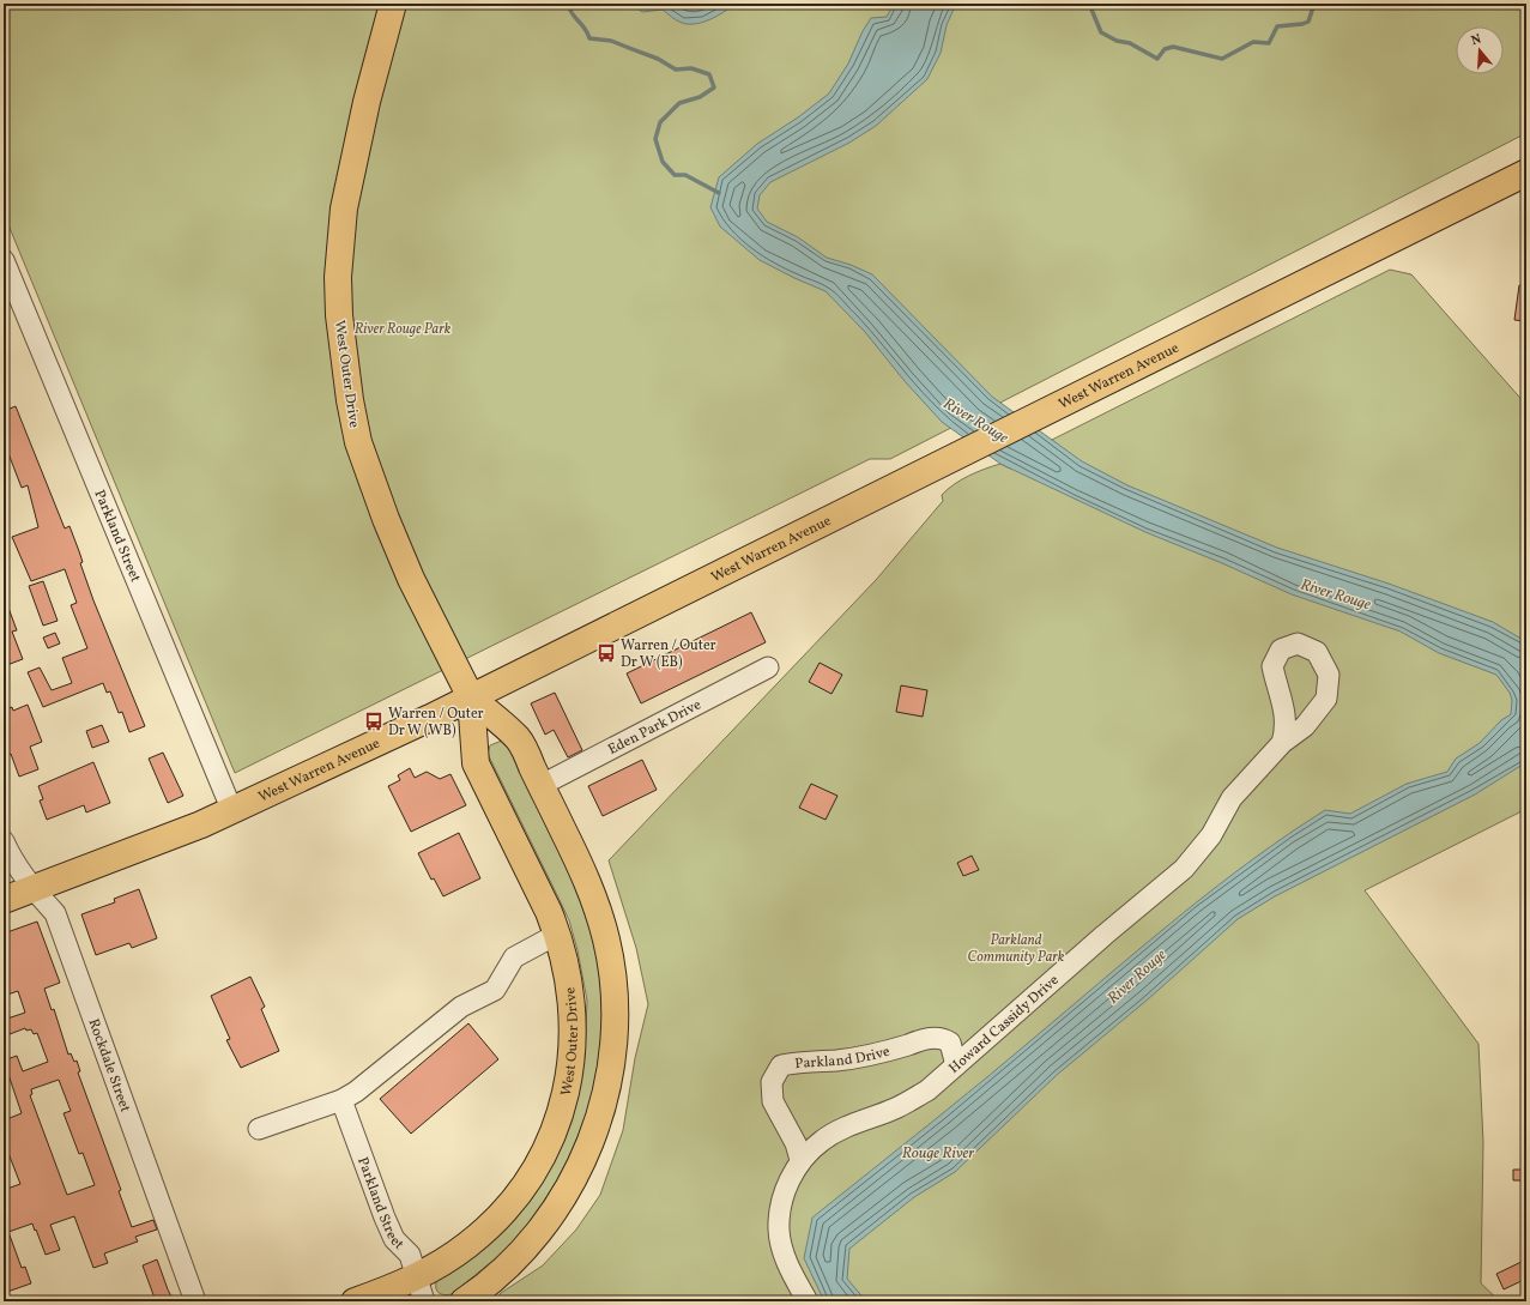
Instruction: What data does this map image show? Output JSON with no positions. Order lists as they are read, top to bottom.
{
  "streets": {
    "main road": ["West Outer Drive", "West Warren Avenue"],
    "street": [
      "Parkland Street",
      "Eden Park Drive",
      "Howard Cassidy Drive",
      "Parkland Drive",
      "Rockdale Street"
    ]
  },
  "crossings": [
    ["West Outer Drive", "West Warren Avenue"],
    ["West Outer Drive", "Parkland Street"],
    ["West Outer Drive", "Eden Park Drive"],
    ["West Warren Avenue", "Parkland Street"],
    ["West Warren Avenue", "Rockdale Street"],
    ["Howard Cassidy Drive", "Parkland Drive"]
  ],
  "water": ["River Rouge", "Rouge River"],
  "parks": ["River Rouge Park", "Parkland Community Park"],
  "places": {
    "bus stop": ["Warren / Outer Dr W (EB)", "Warren / Outer Dr W (WB)"]
  },
  "north": "top"
}
